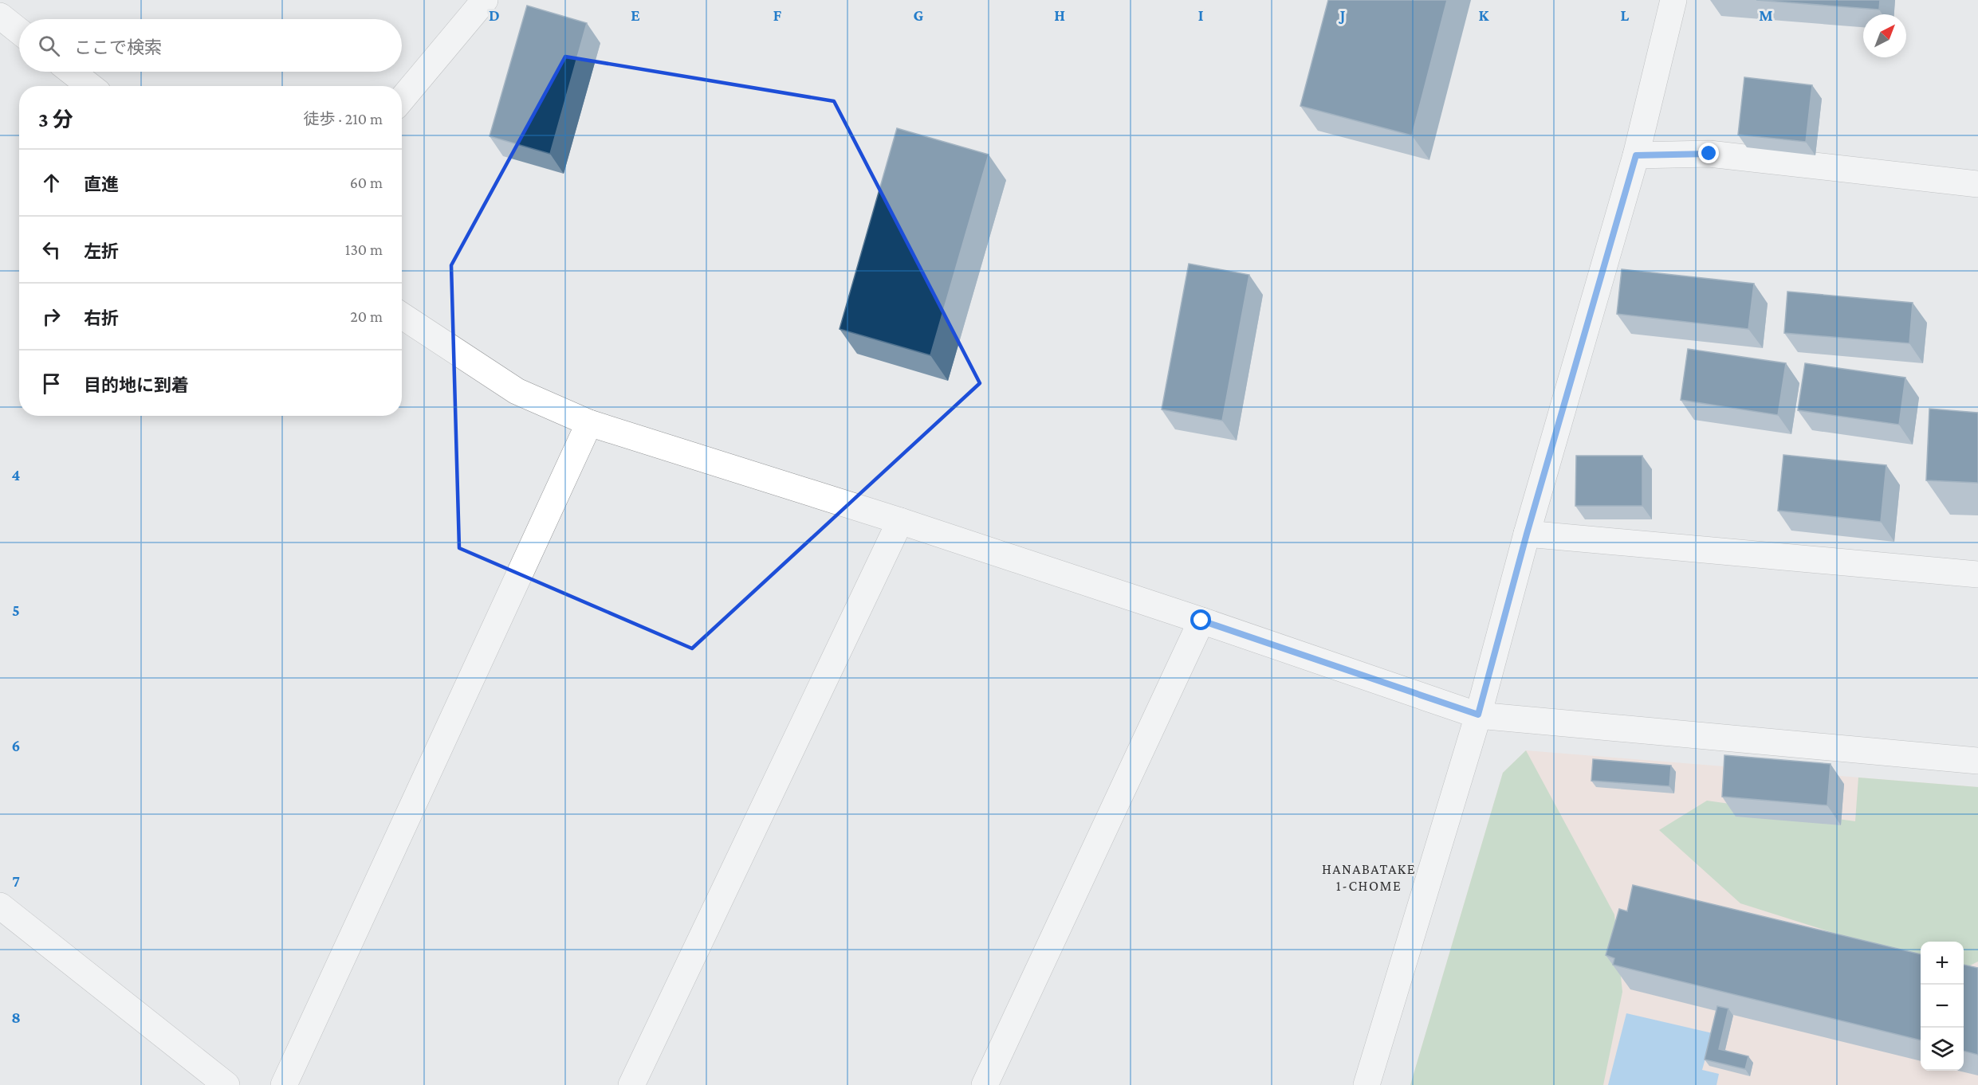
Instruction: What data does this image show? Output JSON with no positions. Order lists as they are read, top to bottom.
{
  "districts": ["HANABATAKE 1-CHOME"],
  "north": "top right",
  "page": {
    "search": "ここで検索",
    "heading": ["3 分", "徒歩 · 210 m"],
    "list": [
      ["直進", "60 m"],
      ["左折", "130 m"],
      ["右折", "20 m"],
      "目的地に到着"
    ],
    "map_buttons": ["+", "−"]
  },
  "grid": {
    "columns": [
      "D",
      "E",
      "F",
      "G",
      "H",
      "I",
      "J",
      "K",
      "L",
      "M"
    ],
    "rows": [
      "4",
      "5",
      "6",
      "7",
      "8"
    ]
  }
}
